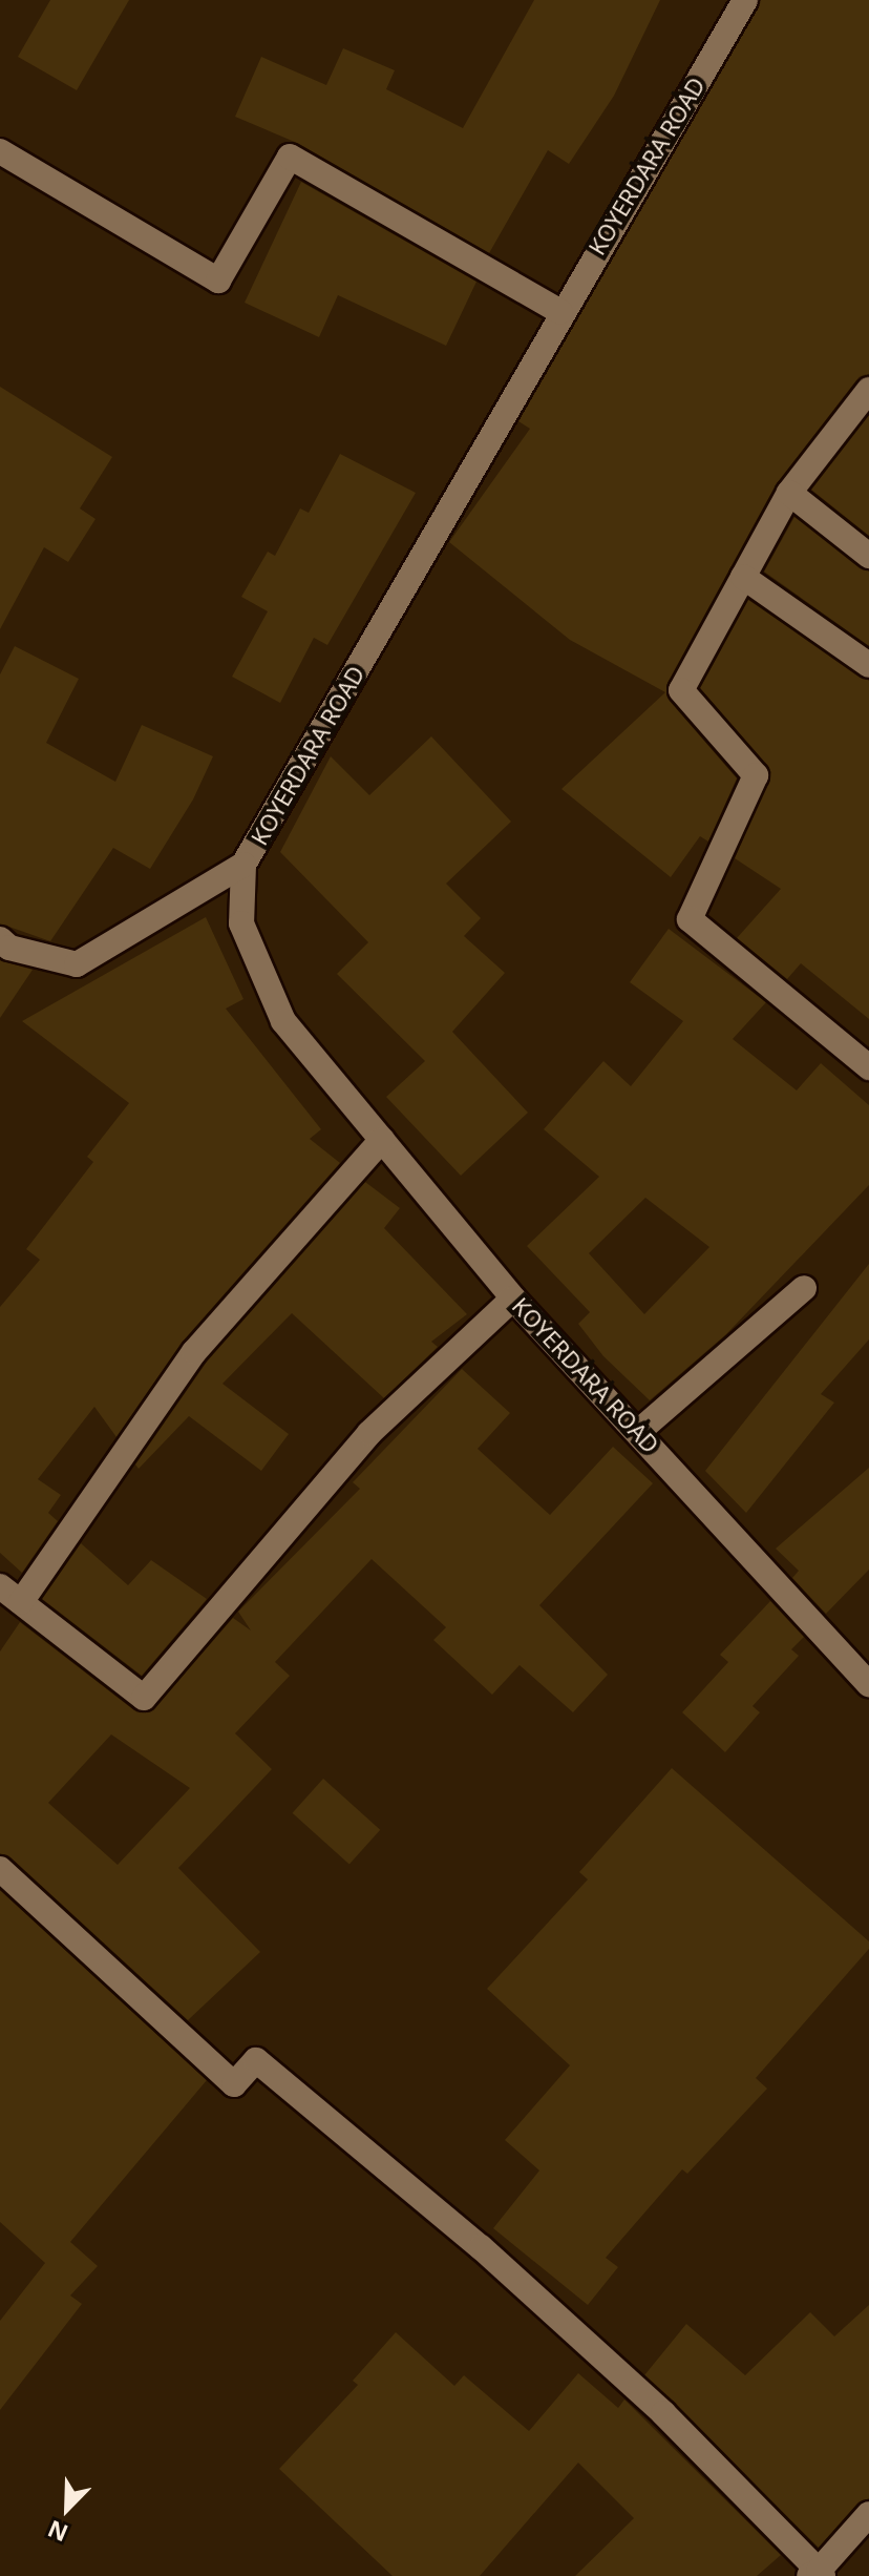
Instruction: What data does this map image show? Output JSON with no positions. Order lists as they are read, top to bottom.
{
  "streets": {
    "street": ["KOYERDARA ROAD"]
  },
  "north": "bottom left"
}
